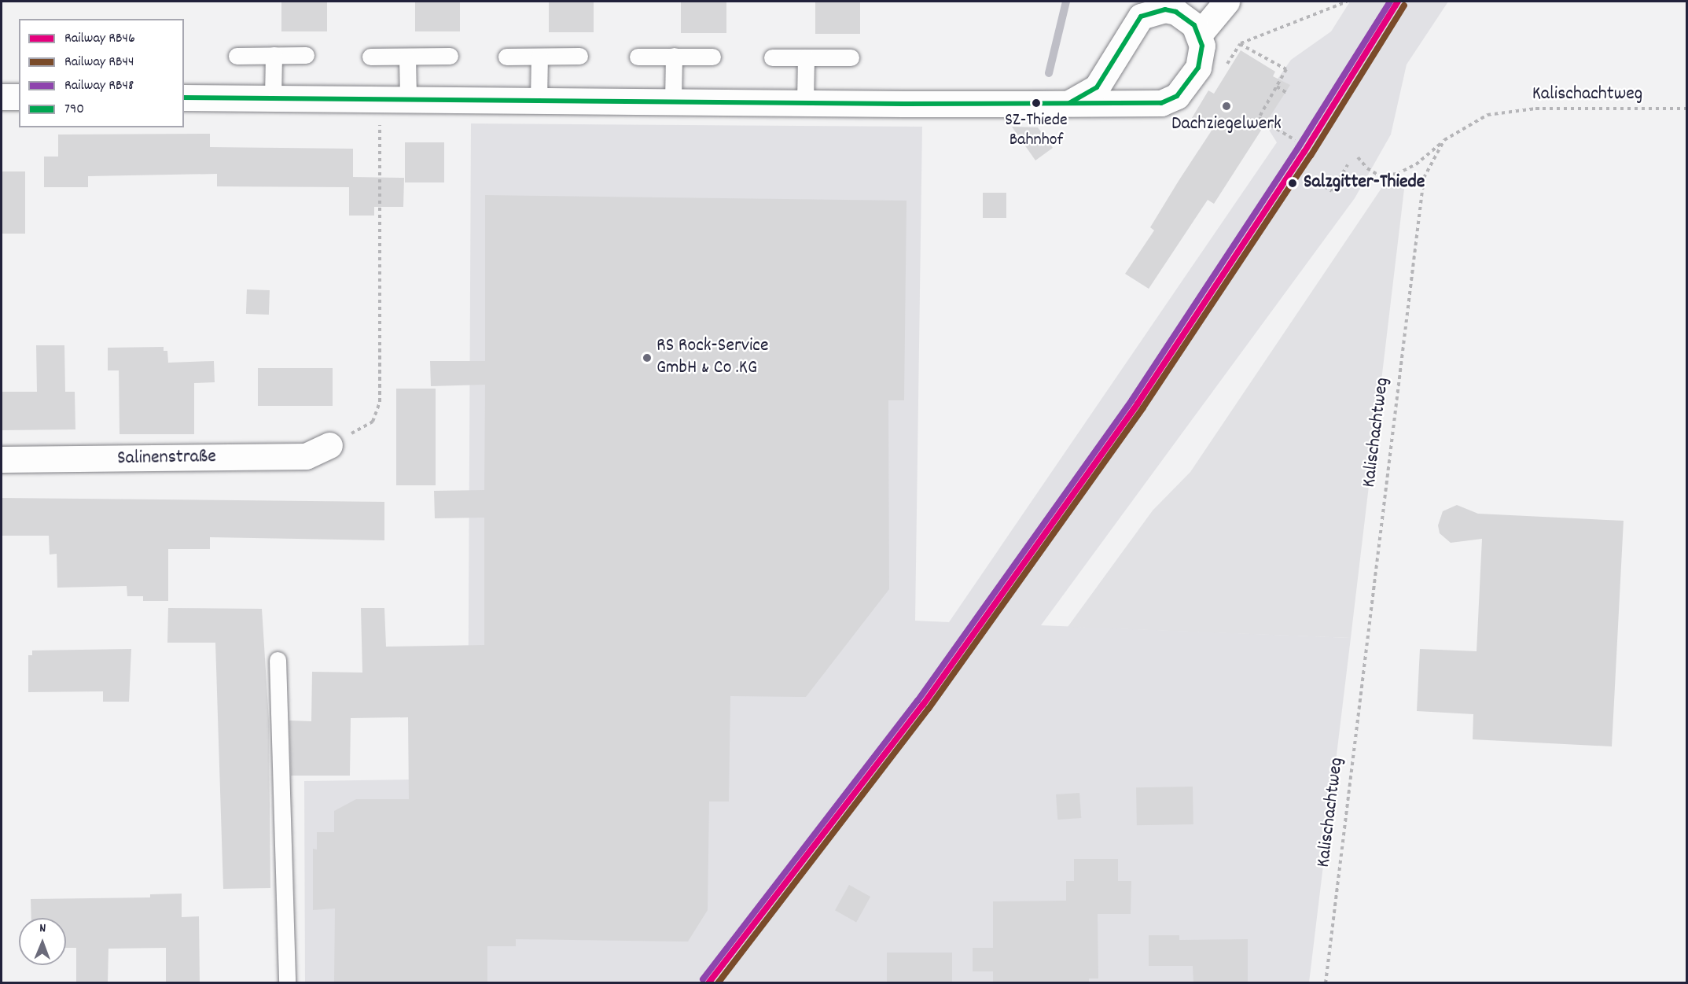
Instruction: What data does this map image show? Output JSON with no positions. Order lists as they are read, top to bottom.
{
  "streets": {
    "street": ["Salinenstraße"],
    "path": ["Kalischachtweg"]
  },
  "places": [
    "SZ-Thiede Bahnhof",
    "Dachziegelwerk",
    "Salzgitter-Thiede",
    "RS Rock-Service GmbH & Co .KG"
  ],
  "lines": [
    "rail line RB46",
    "rail line RB48",
    "rail line RB44",
    "transit line 790"
  ],
  "legend": [
    "Railway RB46",
    "Railway RB44",
    "Railway RB48",
    "790"
  ],
  "north": "top"
}
